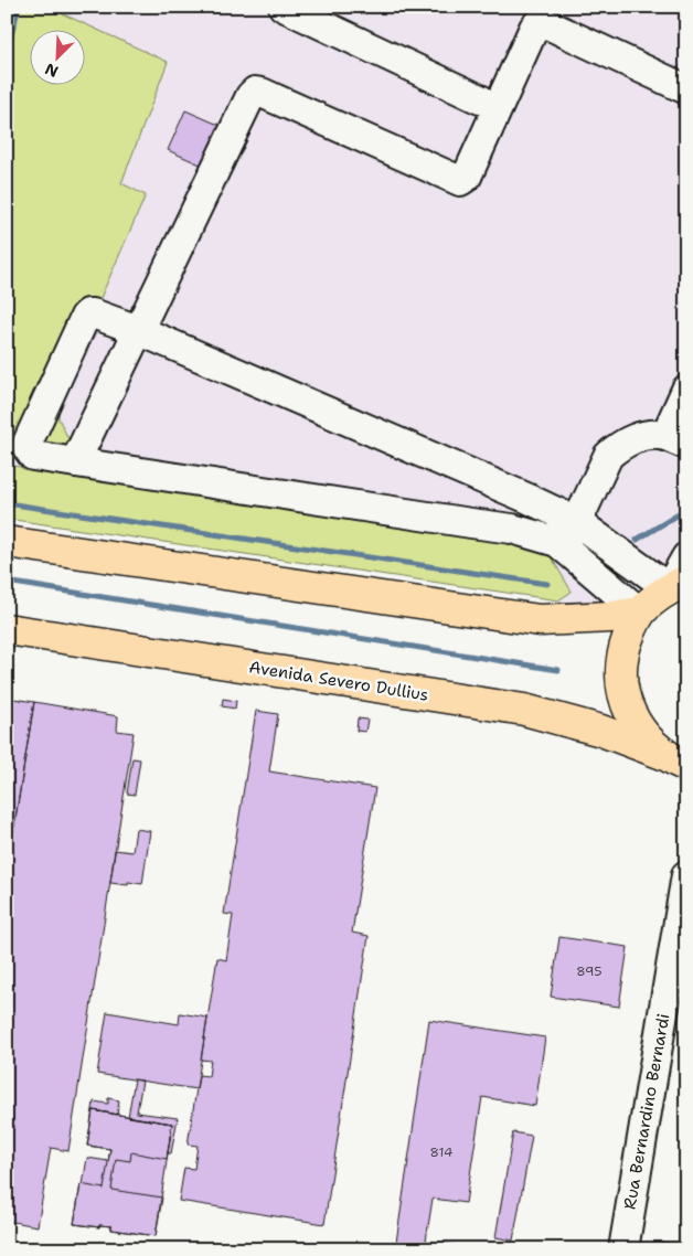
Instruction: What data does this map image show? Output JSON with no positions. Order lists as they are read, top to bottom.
{
  "streets": {
    "main road": ["Avenida Severo Dullius"],
    "street": ["Rua Bernardino Bernardi"]
  },
  "house_numbers": ["895", "814"],
  "north": "bottom left"
}
